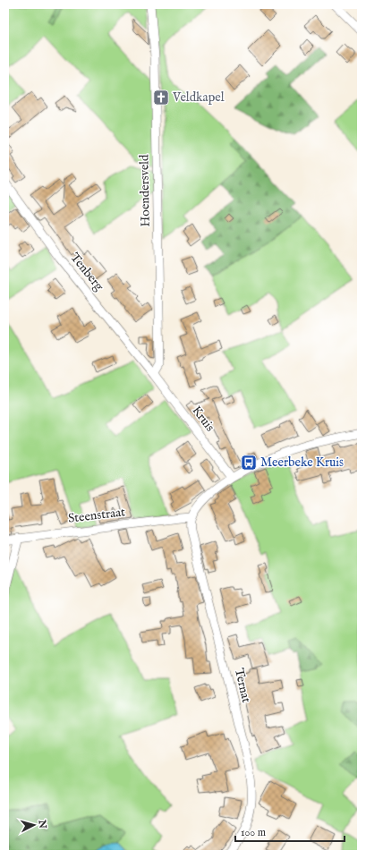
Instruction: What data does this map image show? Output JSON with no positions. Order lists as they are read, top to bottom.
{
  "streets": {
    "street": [
      "Hoendersveld",
      "Tenberg",
      "Kruis",
      "Steenstraat",
      "Ternat"
    ]
  },
  "crossings": [
    ["Hoendersveld", "Tenberg"],
    ["Hoendersveld", "Kruis"],
    ["Tenberg", "Kruis"],
    ["Steenstraat", "Ternat"]
  ],
  "places": {
    "church": ["Veldkapel"],
    "bus stop": ["Meerbeke Kruis"]
  },
  "scale_bar": "100 m",
  "north": "right"
}
